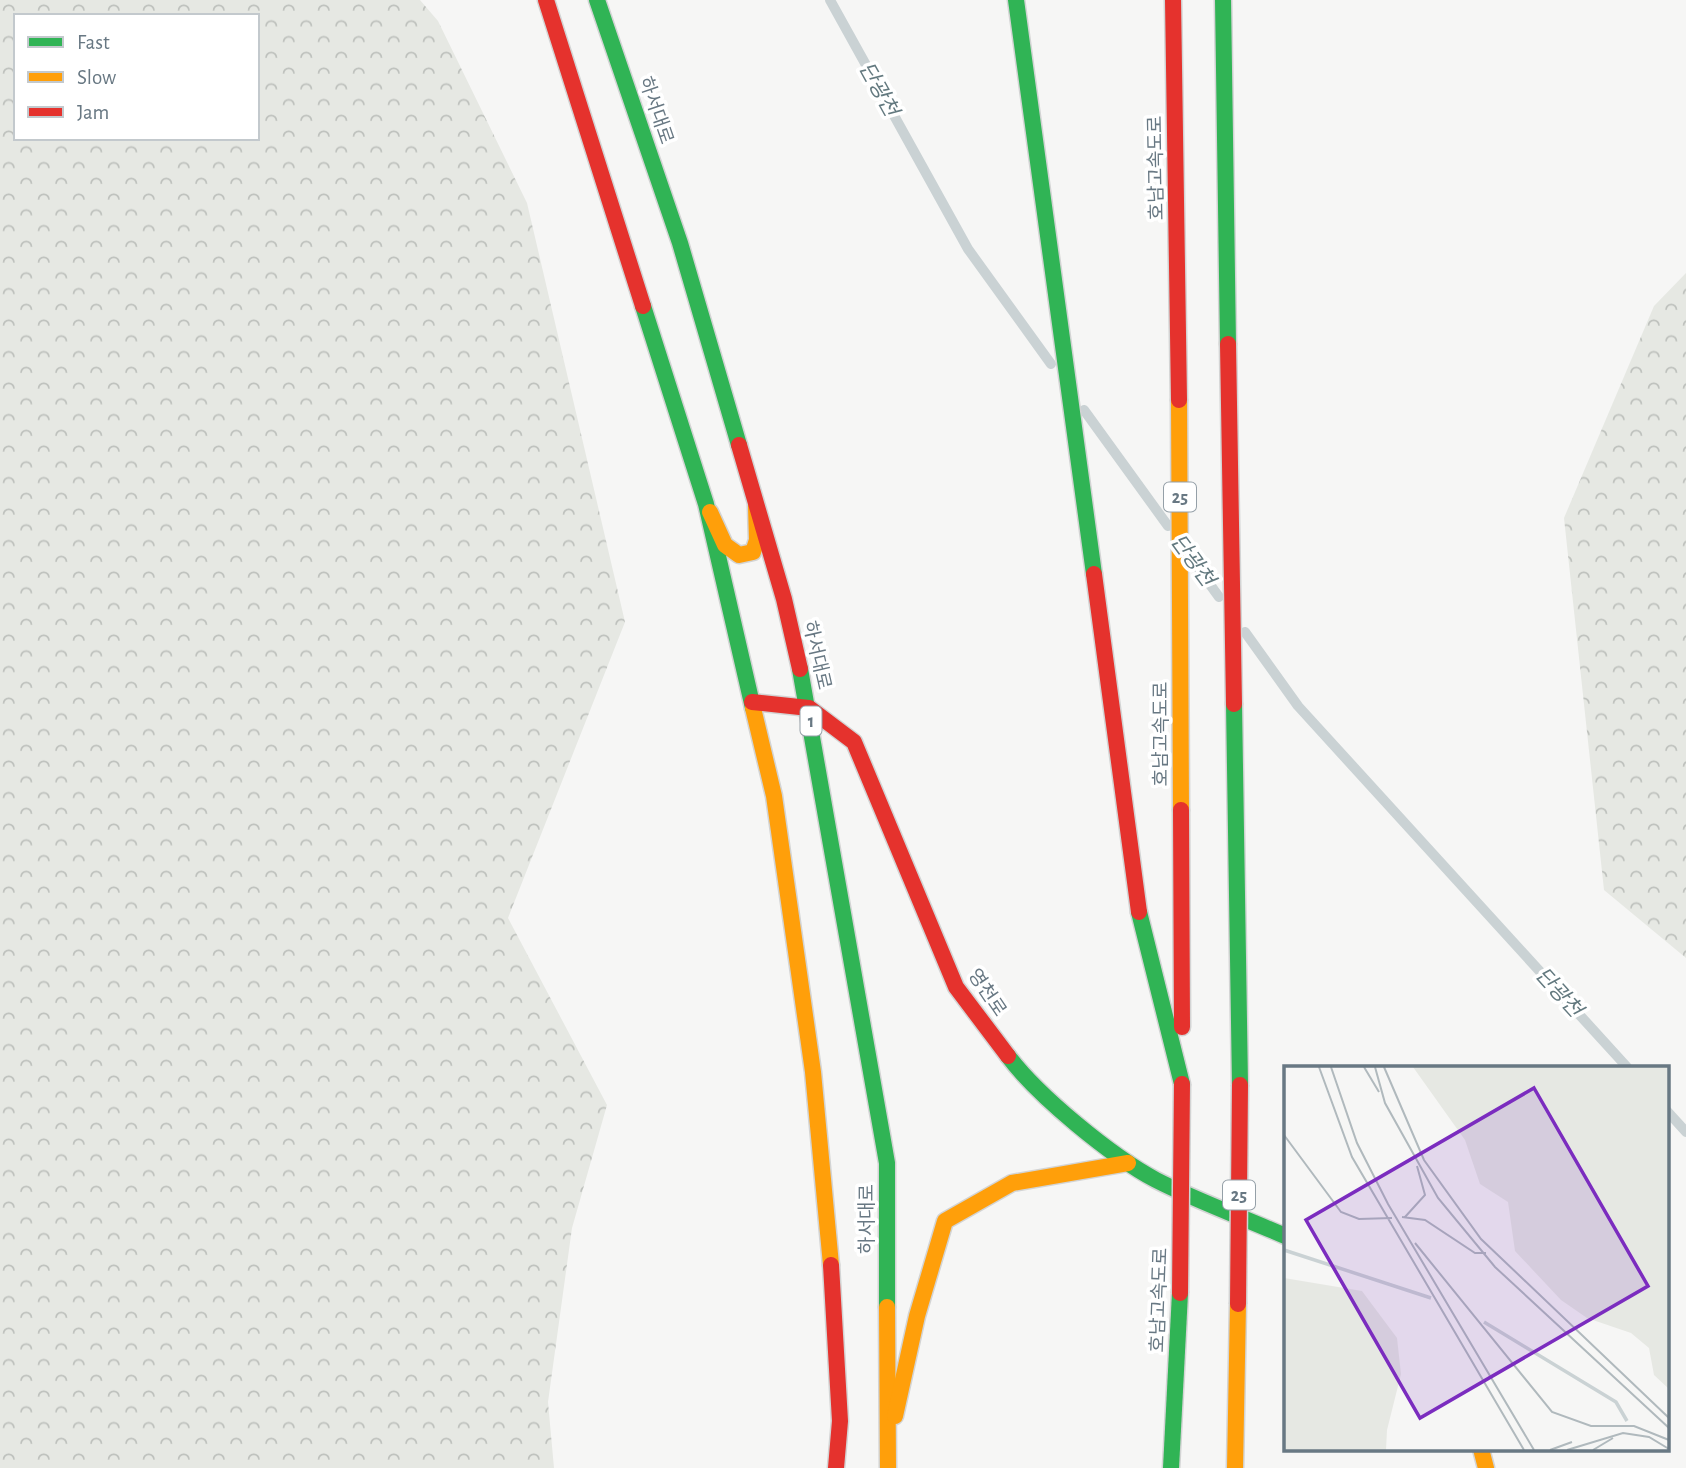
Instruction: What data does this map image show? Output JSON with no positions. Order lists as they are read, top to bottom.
{
  "streets": {
    "main road": [
      "하서대로",
      "호남고속도로",
      "25",
      "1",
      "영천로"
    ]
  },
  "crossings": [
    ["하서대로", "영천로"],
    ["호남고속도로", "25"]
  ],
  "water": ["단광천"],
  "legend": ["Fast", "Slow", "Jam"]
}
